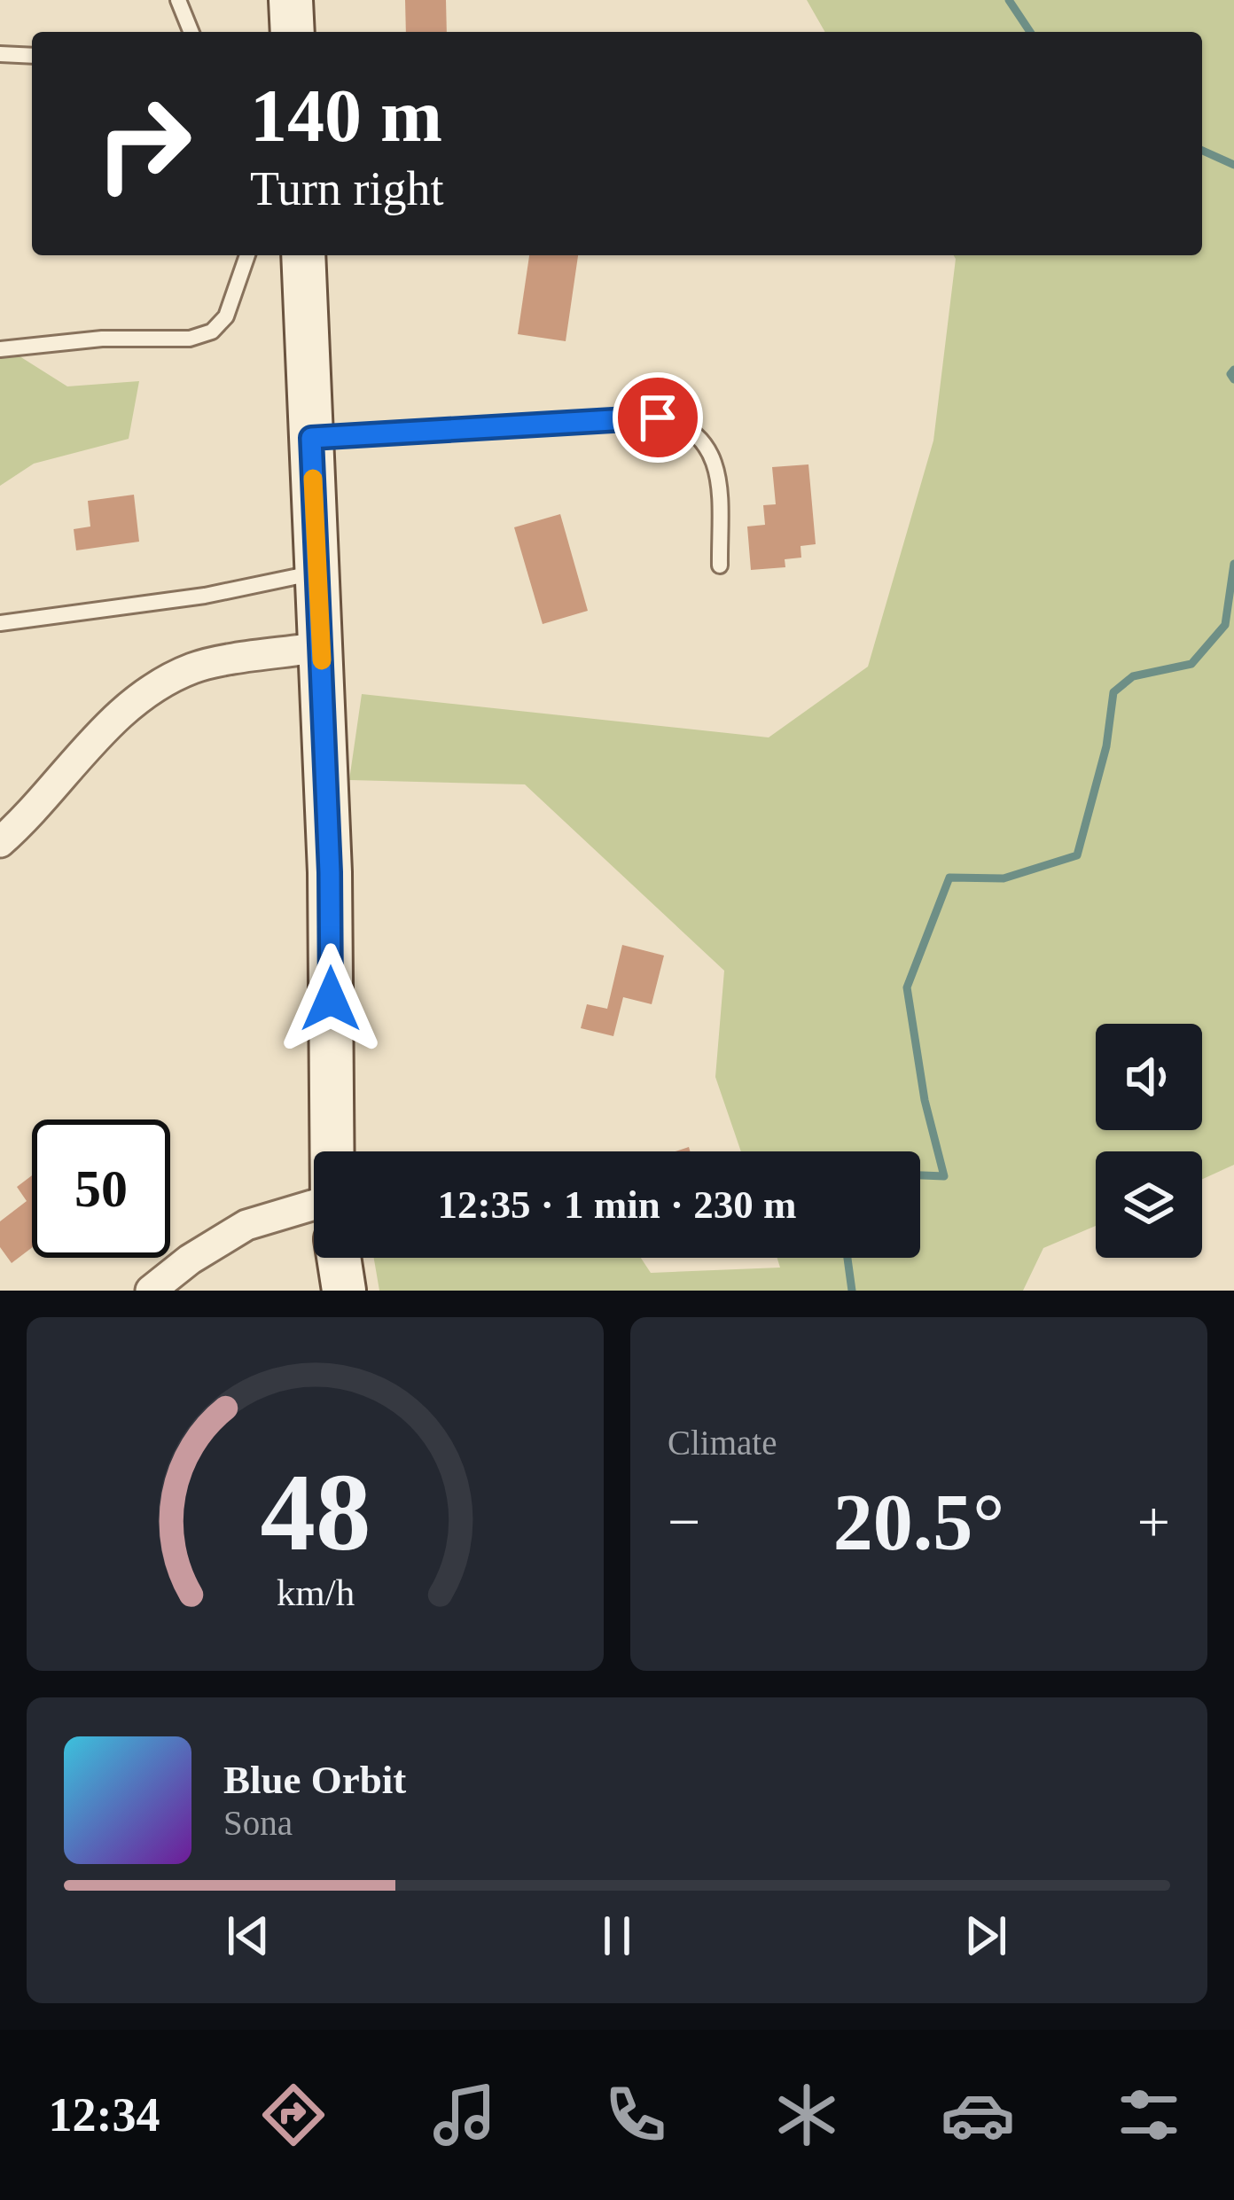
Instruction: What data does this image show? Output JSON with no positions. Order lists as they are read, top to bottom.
{
  "page": {
    "turn": ["140 m", "Turn right"],
    "limit": "50",
    "trip": "12:35 · 1 min · 230 m",
    "tile": "Climate",
    "heat": ["−", "20.5°", "+"],
    "song": ["Blue Orbit", "Sona"],
    "tabs": "12:34",
    "gauge": ["48", "km/h"]
  }
}
